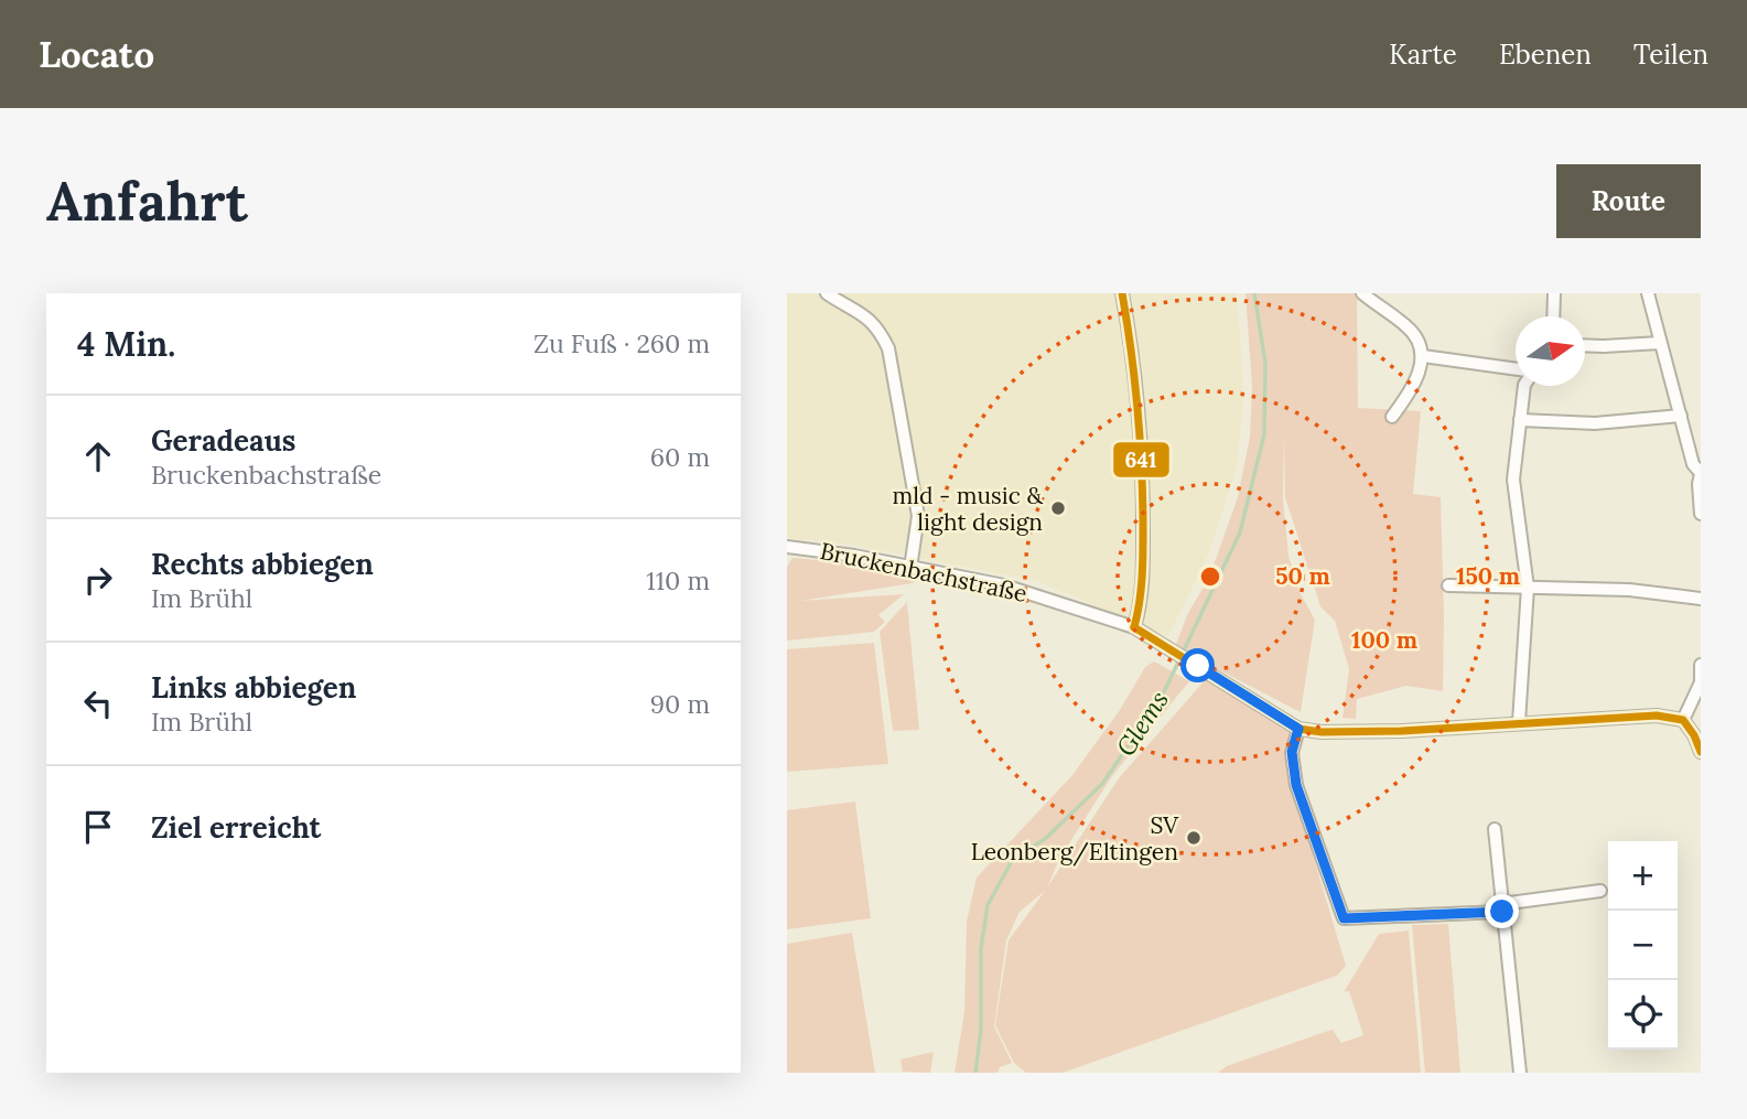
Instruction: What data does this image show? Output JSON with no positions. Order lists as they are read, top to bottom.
{
  "streets": {
    "street": ["Bruckenbachstraße"]
  },
  "water": ["Glems"],
  "places": ["mld - music & light design", "SV Leonberg/Eltingen"],
  "lines": ["transit line 641"],
  "north": "right",
  "page": {
    "header": "Locato",
    "nav": ["Karte", "Ebenen", "Teilen"],
    "buttons": "Route",
    "title": "Anfahrt",
    "heading": ["4 Min.", "Zu Fuß · 260 m"],
    "list": [
      ["Geradeaus", "Bruckenbachstraße", "60 m"],
      ["Rechts abbiegen", "Im Brühl", "110 m"],
      ["Links abbiegen", "Im Brühl", "90 m"],
      "Ziel erreicht"
    ],
    "map_buttons": ["+", "−"]
  },
  "rings": ["50 m", "150 m", "100 m"]
}
